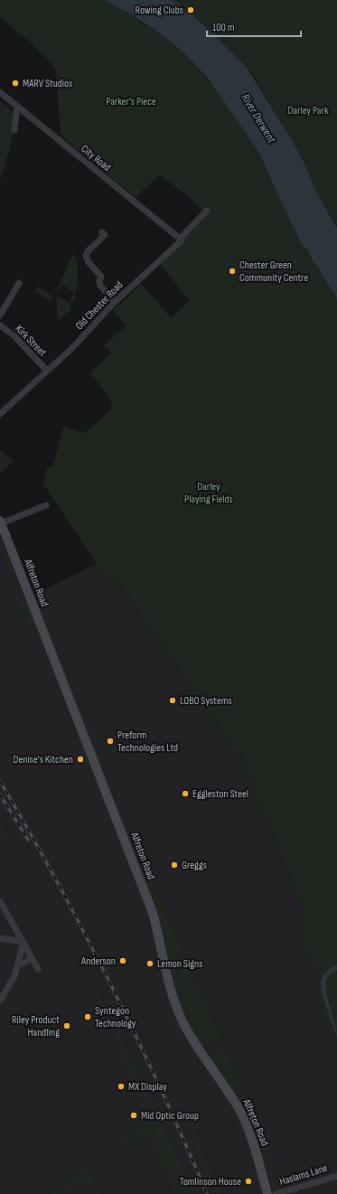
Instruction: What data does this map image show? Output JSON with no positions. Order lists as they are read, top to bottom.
{
  "streets": {
    "street": [
      "City Road",
      "Old Chester Road",
      "Kirk Street",
      "Alfreton Road",
      "Haslams Lane"
    ]
  },
  "crossings": [
    ["City Road", "Old Chester Road"],
    ["Old Chester Road", "Kirk Street"]
  ],
  "water": ["River Derwent"],
  "parks": ["Parker's Piece", "Darley Park", "Darley Playing Fields"],
  "places": [
    "Rowing Clubs",
    "MARV Studios",
    "Chester Green Community Centre",
    "LOBO Systems",
    "Preform Technologies Ltd",
    "Denise's Kitchen",
    "Eggleston Steel",
    "Greggs",
    "Anderson",
    "Lemon Signs",
    "Syntegon Technology",
    "Riley Product Handling",
    "MX Display",
    "Mid Optic Group",
    "Tomlinson House"
  ],
  "scale_bar": "100 m"
}
